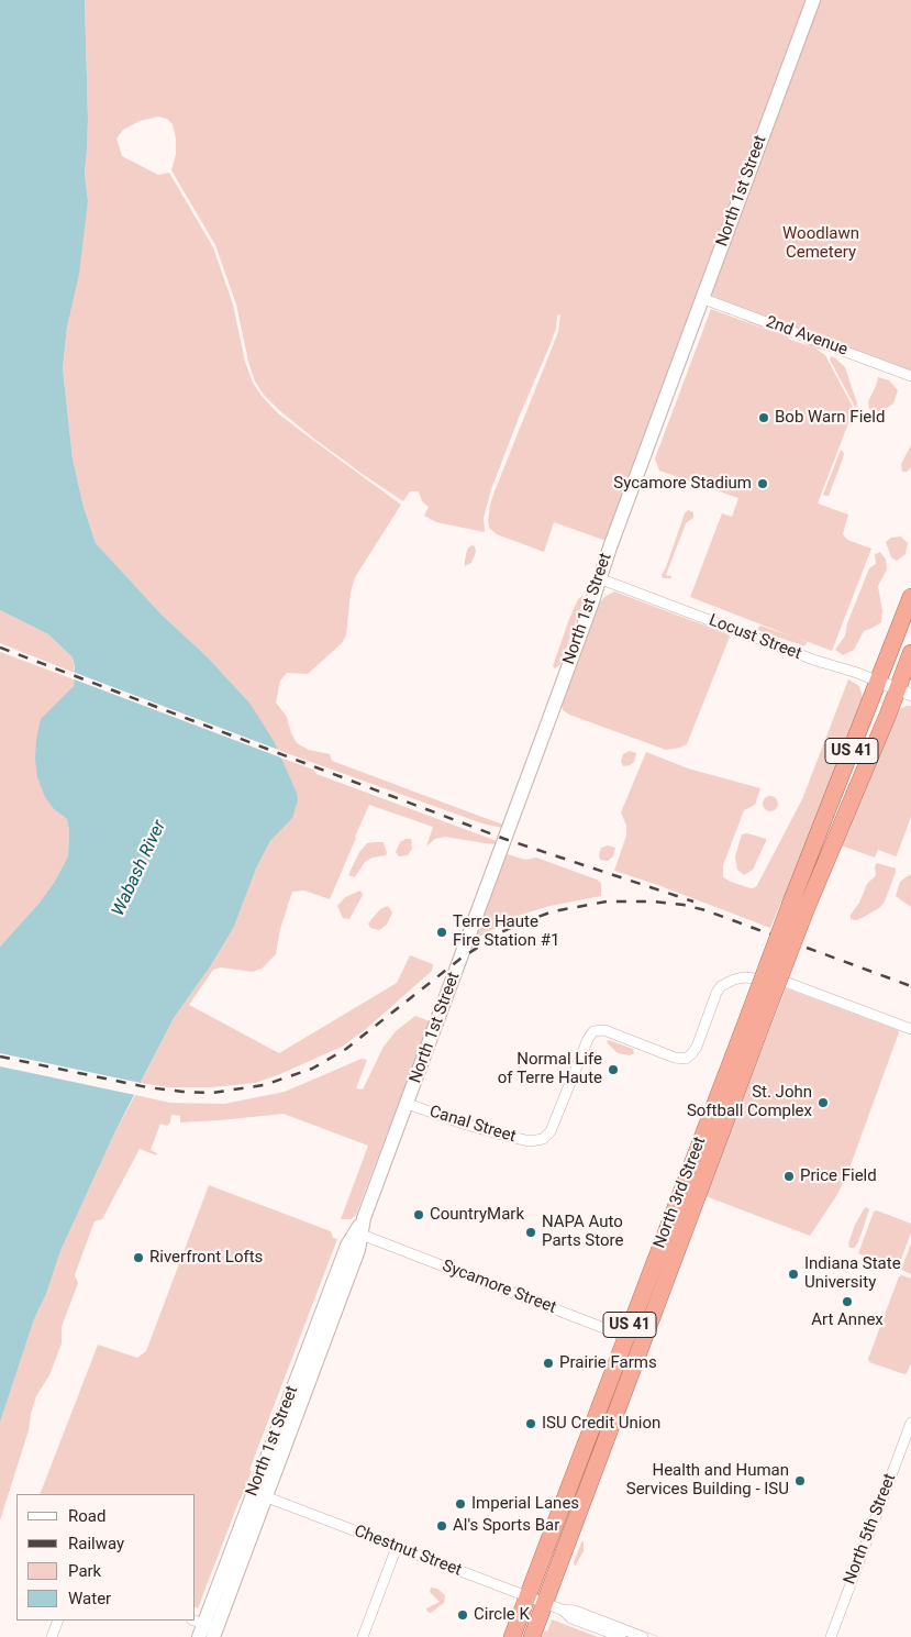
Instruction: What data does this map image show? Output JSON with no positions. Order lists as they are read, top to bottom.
{
  "streets": {
    "highway": ["US 41", "North 3rd Street"],
    "main road": ["North 1st Street"],
    "street": [
      "2nd Avenue",
      "Locust Street",
      "Canal Street",
      "Sycamore Street",
      "North 5th Street",
      "Chestnut Street"
    ]
  },
  "crossings": [
    ["North 1st Street", "2nd Avenue"],
    ["North 1st Street", "Locust Street"],
    ["North 1st Street", "Canal Street"],
    ["North 1st Street", "Sycamore Street"],
    ["North 1st Street", "Chestnut Street"],
    ["Locust Street", "North 3rd Street"],
    ["North 3rd Street", "Sycamore Street"],
    ["North 3rd Street", "Chestnut Street"]
  ],
  "water": ["Wabash River"],
  "parks": ["Woodlawn Cemetery"],
  "places": [
    "Bob Warn Field",
    "Sycamore Stadium",
    "Terre Haute Fire Station #1",
    "Normal Life of Terre Haute",
    "St. John Softball Complex",
    "Price Field",
    "CountryMark",
    "NAPA Auto Parts Store",
    "Riverfront Lofts",
    "Indiana State University",
    "Art Annex",
    "Prairie Farms",
    "ISU Credit Union",
    "Health and Human Services Building - ISU",
    "Imperial Lanes",
    "Al's Sports Bar",
    "Circle K"
  ],
  "legend": [
    "Road",
    "Railway",
    "Park",
    "Water"
  ]
}
